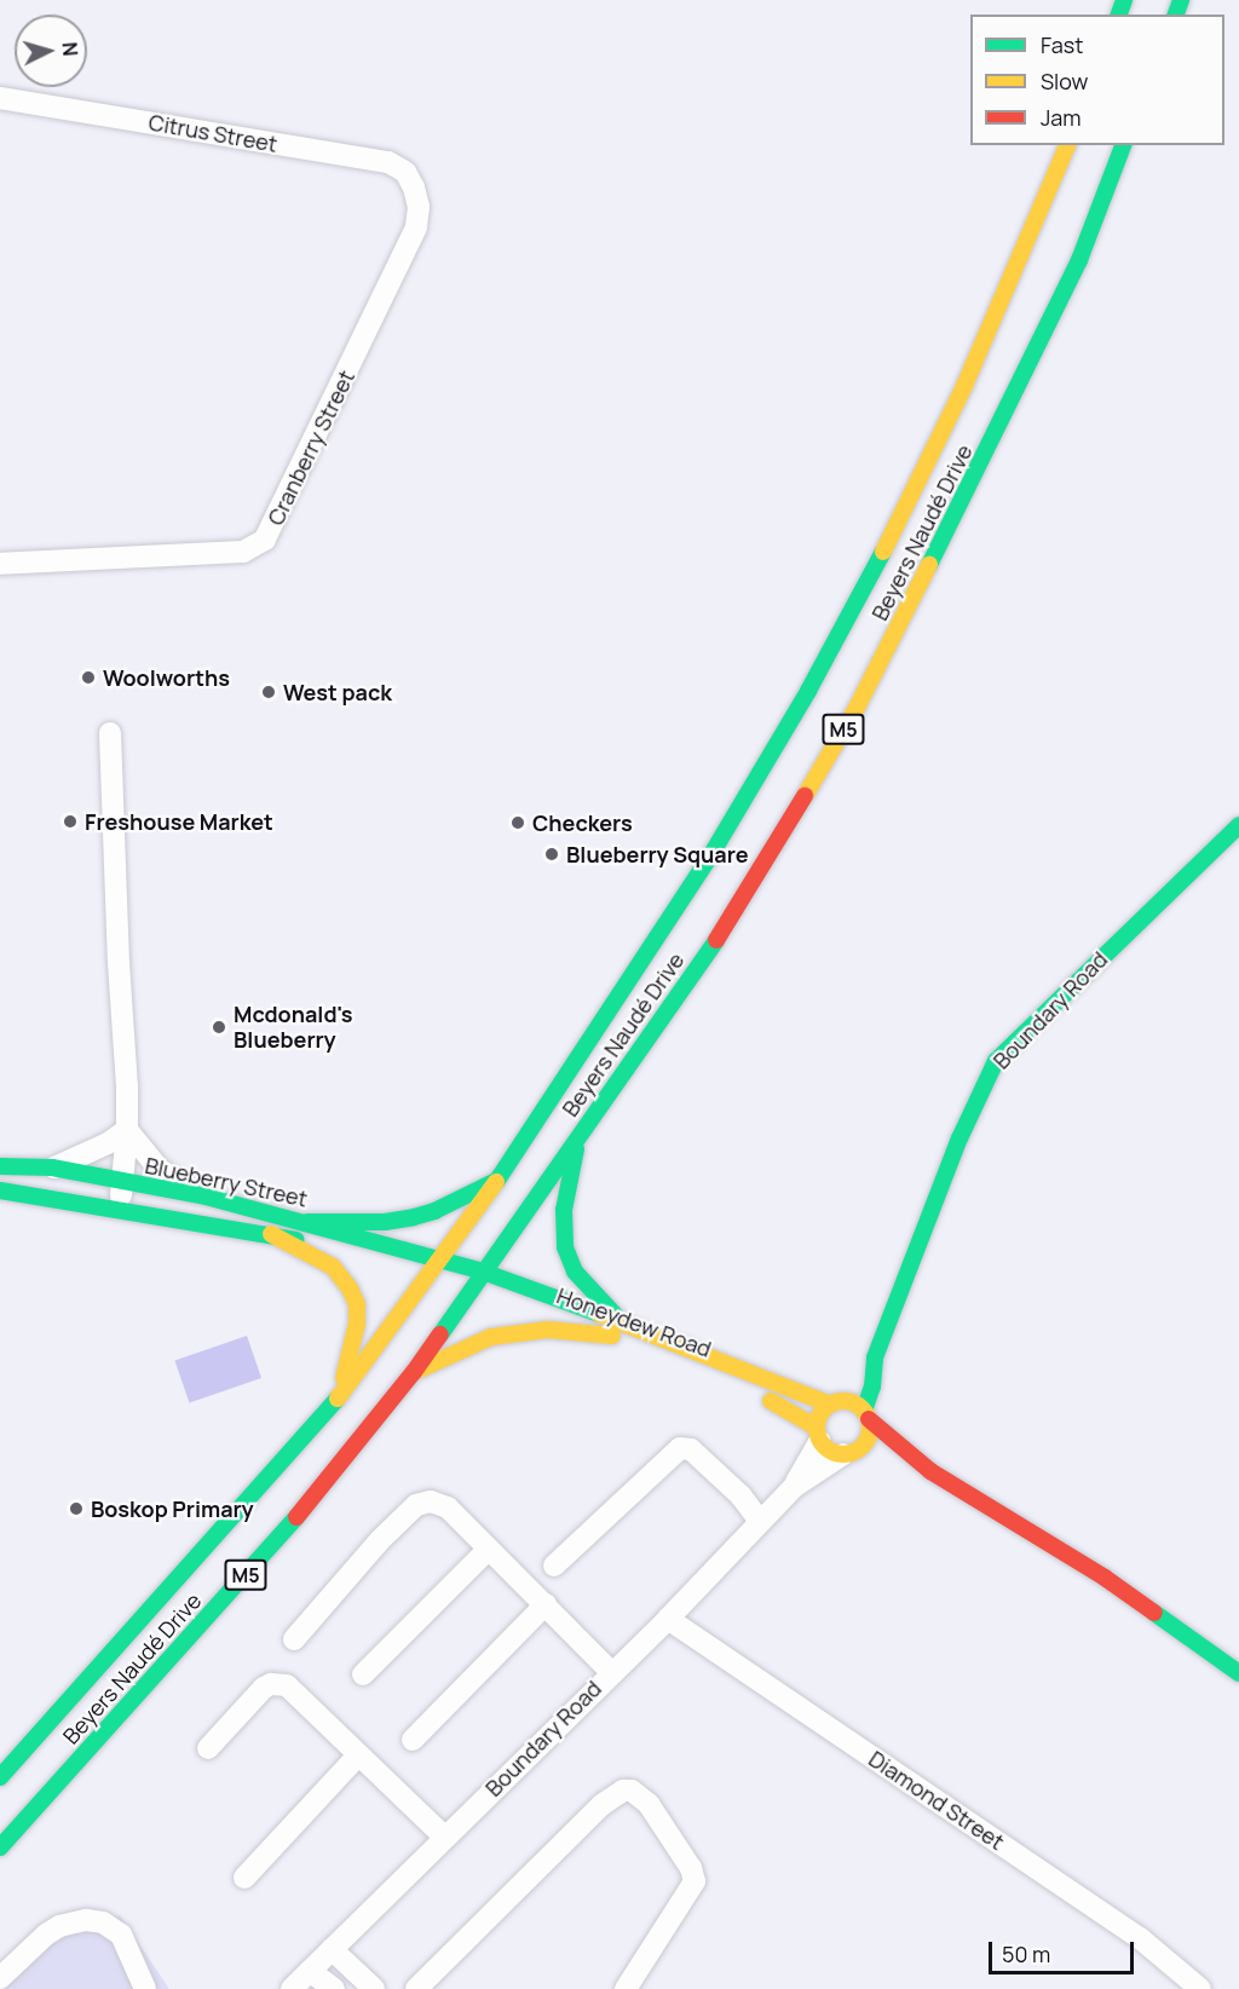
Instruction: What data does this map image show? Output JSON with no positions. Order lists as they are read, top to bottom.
{
  "streets": {
    "main road": [
      "Beyers Naudé Drive",
      "M5",
      "Boundary Road",
      "Blueberry Street",
      "Honeydew Road"
    ],
    "street": ["Citrus Street", "Cranberry Street", "Diamond Street"]
  },
  "crossings": [
    ["Citrus Street", "Cranberry Street"],
    ["Beyers Naudé Drive", "Blueberry Street"],
    ["Beyers Naudé Drive", "Honeydew Road"],
    ["Boundary Road", "Honeydew Road"],
    ["Boundary Road", "Diamond Street"],
    ["Blueberry Street", "Honeydew Road"]
  ],
  "places": [
    "Woolworths",
    "West pack",
    "Freshouse Market",
    "Checkers",
    "Blueberry Square",
    "Mcdonald's Blueberry",
    "Boskop Primary"
  ],
  "legend": ["Fast", "Slow", "Jam"],
  "scale_bar": "50 m",
  "north": "right"
}
